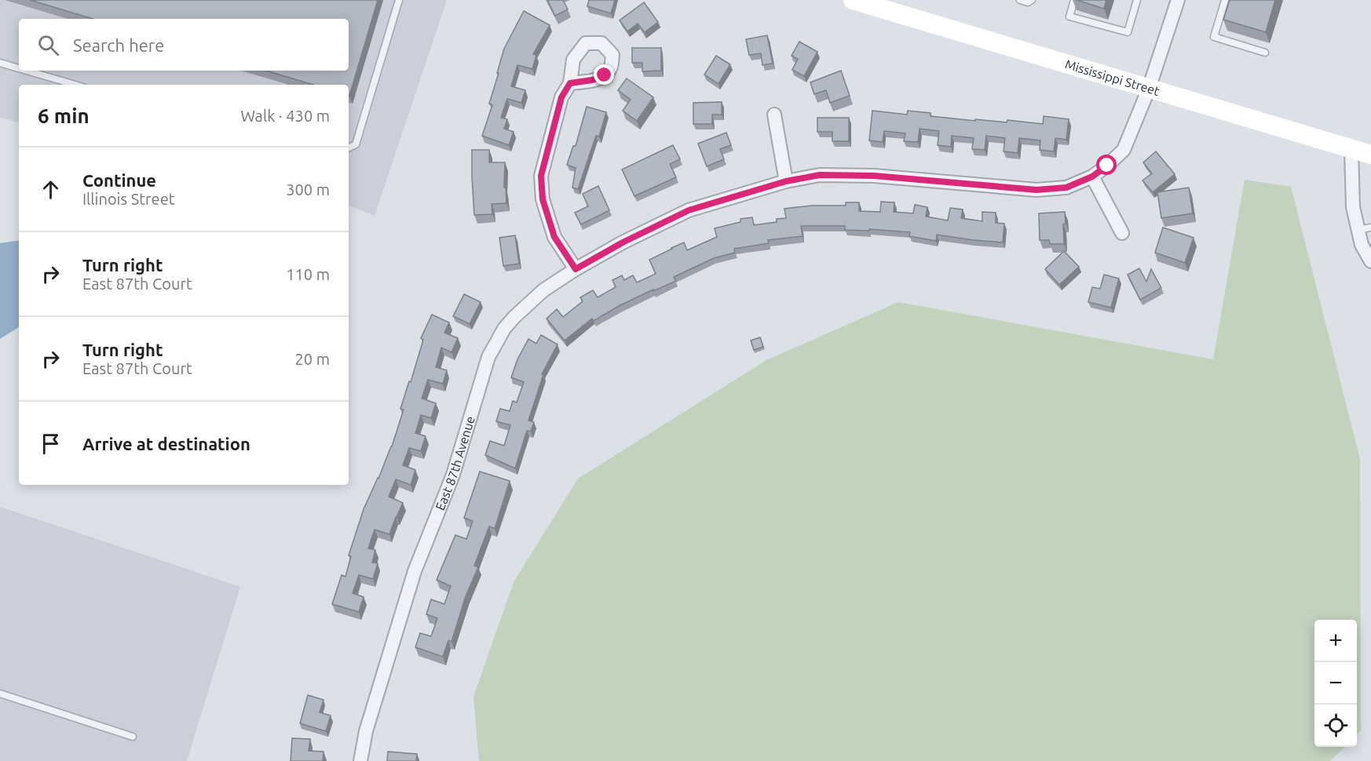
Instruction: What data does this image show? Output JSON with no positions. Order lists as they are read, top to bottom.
{
  "streets": {
    "street": ["Mississippi Street", "East 87th Avenue"]
  },
  "crossings": [
    ["Mississippi Street", "East 87th Avenue"]
  ],
  "page": {
    "search": "Search here",
    "heading": ["6 min", "Walk · 430 m"],
    "list": [
      ["Continue", "Illinois Street", "300 m"],
      ["Turn right", "East 87th Court", "110 m"],
      ["Turn right", "East 87th Court", "20 m"],
      "Arrive at destination"
    ],
    "map_buttons": ["+", "−"]
  }
}
